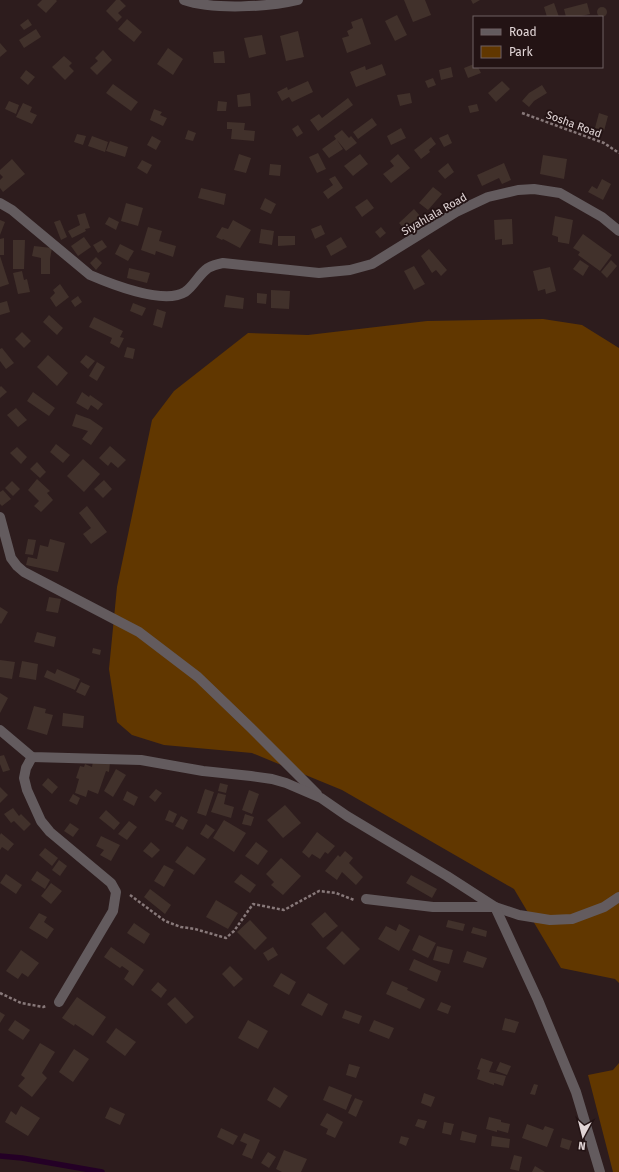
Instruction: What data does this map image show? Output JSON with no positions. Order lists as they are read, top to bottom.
{
  "streets": {
    "street": ["Siyahlala Road"],
    "path": ["Sosha Road"]
  },
  "legend": ["Road", "Park"],
  "north": "bottom"
}
